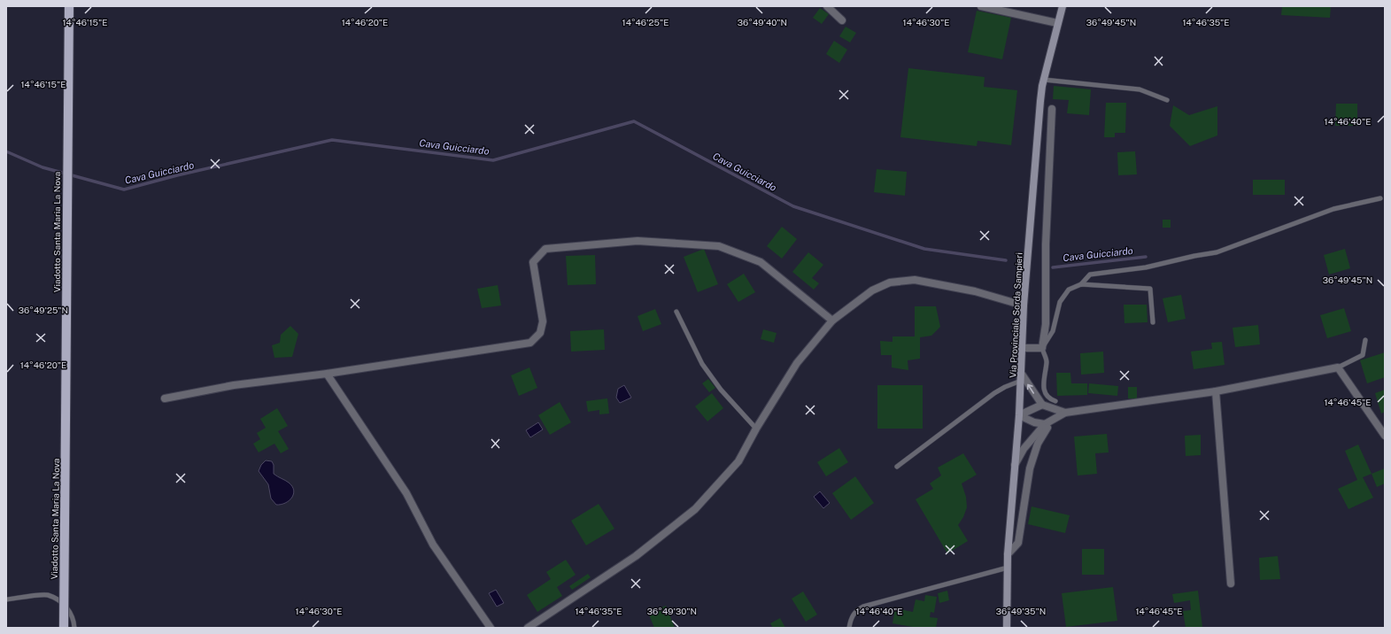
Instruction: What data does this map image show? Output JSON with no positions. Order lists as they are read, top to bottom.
{
  "streets": {
    "main road": ["Viadotto Santa Maria La Nova"],
    "street": ["Via Provinciale Sorda Sampieri"]
  },
  "water": ["Cava Guicciardo"],
  "coordinates": [
    "14°46'15\"E",
    "14°46'20\"E",
    "14°46'25\"E",
    "36°49'40\"N",
    "14°46'30\"E",
    "36°49'45\"N",
    "14°46'35\"E",
    "14°46'40\"E",
    "36°49'25\"N",
    "14°46'45\"E",
    "36°49'30\"N",
    "36°49'35\"N"
  ]
}
